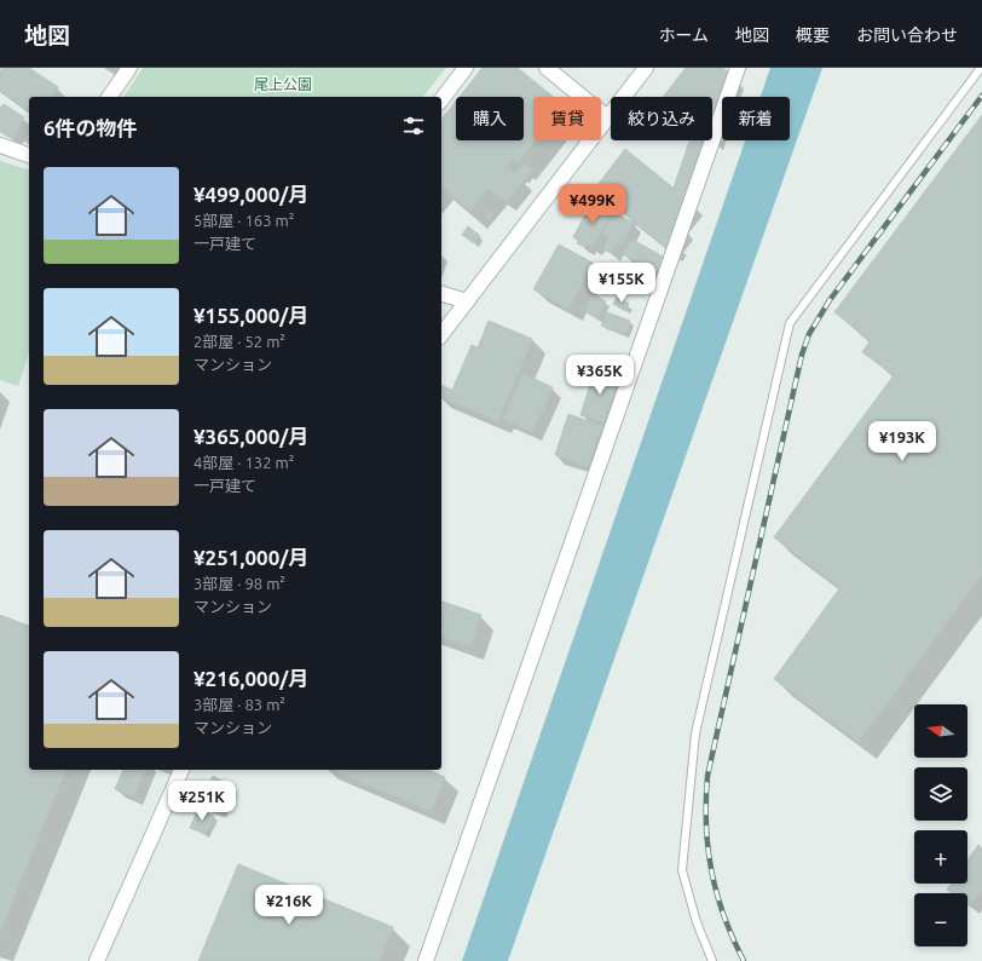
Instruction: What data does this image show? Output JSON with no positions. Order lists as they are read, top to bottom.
{
  "parks": ["尾上公園"],
  "north": "left",
  "page": {
    "header": "地図",
    "nav": [
      "ホーム",
      "地図",
      "概要",
      "お問い合わせ"
    ],
    "chip": [
      "購入",
      "賃貸",
      "絞り込み",
      "新着"
    ],
    "heading": "6件の物件",
    "list": [
      {
        "name": "¥499,000/月",
        "note": "5部屋 · 163 m² · 一戸建て"
      },
      {
        "name": "¥155,000/月",
        "note": "2部屋 · 52 m² · マンション"
      },
      {
        "name": "¥365,000/月",
        "note": "4部屋 · 132 m² · 一戸建て"
      },
      {
        "name": "¥251,000/月",
        "note": "3部屋 · 98 m² · マンション"
      },
      {
        "name": "¥216,000/月",
        "note": "3部屋 · 83 m² · マンション"
      }
    ],
    "price": [
      "¥499K",
      "¥155K",
      "¥365K",
      "¥193K",
      "¥251K",
      "¥216K"
    ],
    "map_buttons": ["+", "−"]
  }
}
